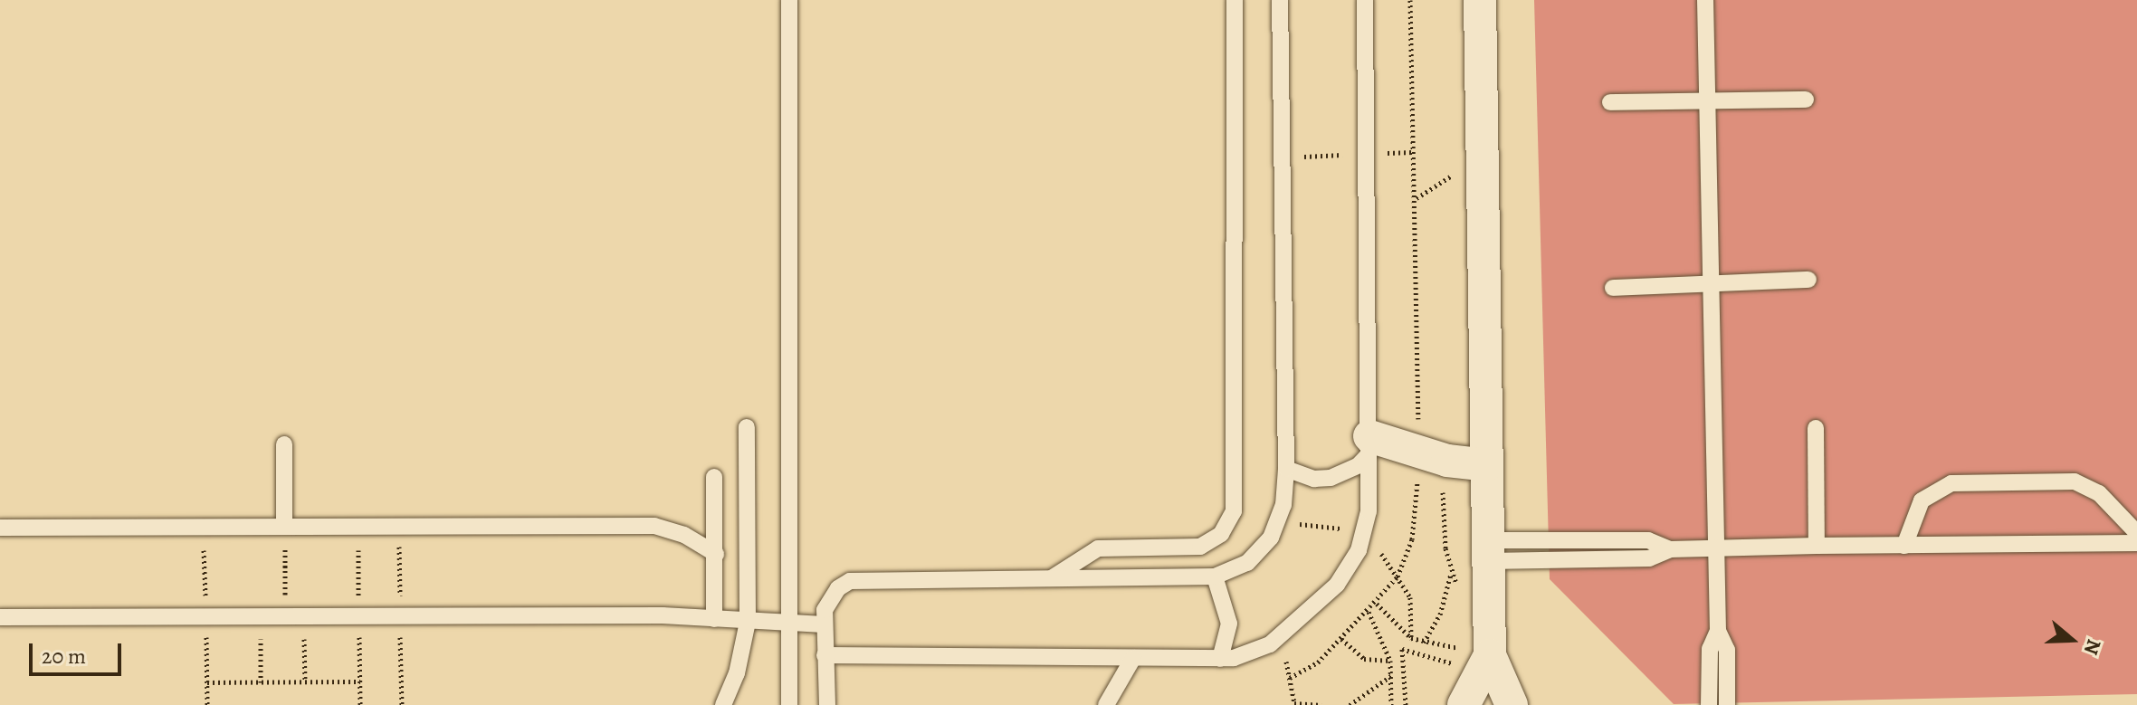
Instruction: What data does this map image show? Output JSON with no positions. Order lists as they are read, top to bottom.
{
  "scale_bar": "20 m",
  "north": "right"
}
